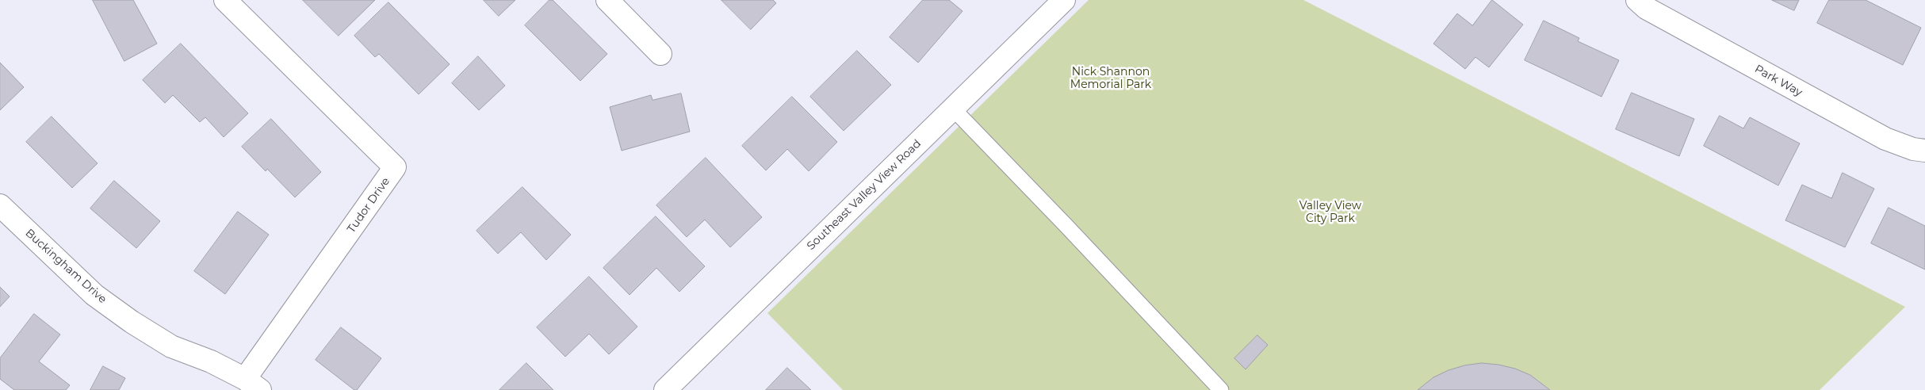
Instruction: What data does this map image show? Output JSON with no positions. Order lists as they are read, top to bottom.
{
  "streets": {
    "street": [
      "Park Way",
      "Southeast Valley View Road",
      "Tudor Drive",
      "Buckingham Drive"
    ]
  },
  "crossings": [
    ["Tudor Drive", "Buckingham Drive"]
  ],
  "parks": ["Nick Shannon Memorial Park", "Valley View City Park"]
}
